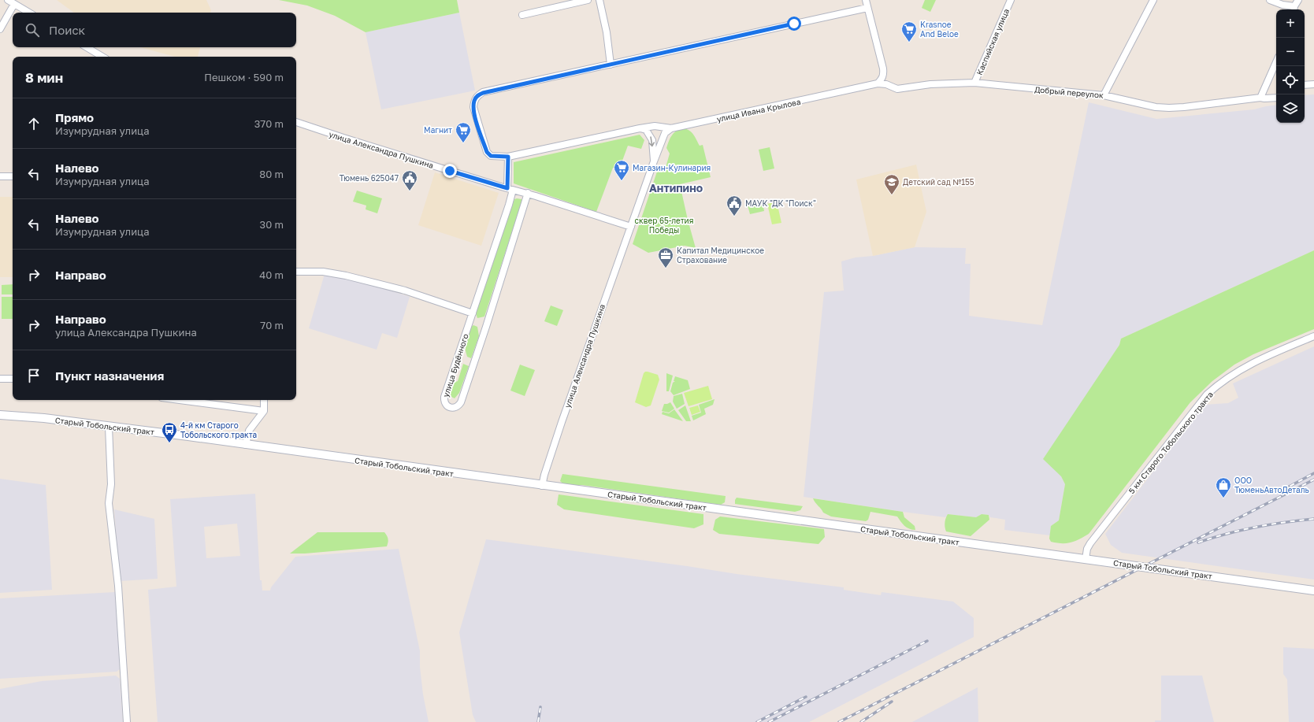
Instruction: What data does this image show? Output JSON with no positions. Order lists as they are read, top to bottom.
{
  "streets": {
    "street": [
      "Каспийская улица",
      "Добрый переулок",
      "улица Ивана Крылова",
      "улица Александра Пушкина",
      "улица Будённого",
      "Старый Тобольский тракт",
      "5 км Старого Тобольского тракта"
    ]
  },
  "crossings": [
    ["Каспийская улица", "Добрый переулок"],
    ["Добрый переулок", "улица Ивана Крылова"],
    ["улица Ивана Крылова", "улица Александра Пушкина"],
    ["улица Ивана Крылова", "улица Будённого"],
    ["улица Александра Пушкина", "улица Будённого"],
    ["улица Александра Пушкина", "Старый Тобольский тракт"],
    ["Старый Тобольский тракт", "5 км Старого Тобольского тракта"]
  ],
  "districts": ["Антипино"],
  "parks": ["сквер 65-летия Победы"],
  "places": {
    "supermarket": ["Krasnoe And Beloe", "Магнит", "Магазин-Кулинария"],
    "public building": ["Тюмень 625047", "МАУК \"ДК \"Поиск\""],
    "school or university": ["Детский сад №155"],
    "office": ["Капитал Медицинское Страхование"],
    "bus stop": ["4-й км Старого Тобольского тракта"],
    "shop": ["ООО ТюменьАвтоДеталь"]
  },
  "page": {
    "map_buttons": ["+", "−"],
    "search": "Поиск",
    "heading": ["8 мин", "Пешком · 590 m"],
    "list": [
      ["Прямо", "Изумрудная улица", "370 m"],
      ["Налево", "Изумрудная улица", "80 m"],
      ["Налево", "Изумрудная улица", "30 m"],
      ["Направо", "40 m"],
      ["Направо", "улица Александра Пушкина", "70 m"],
      "Пункт назначения"
    ]
  }
}
